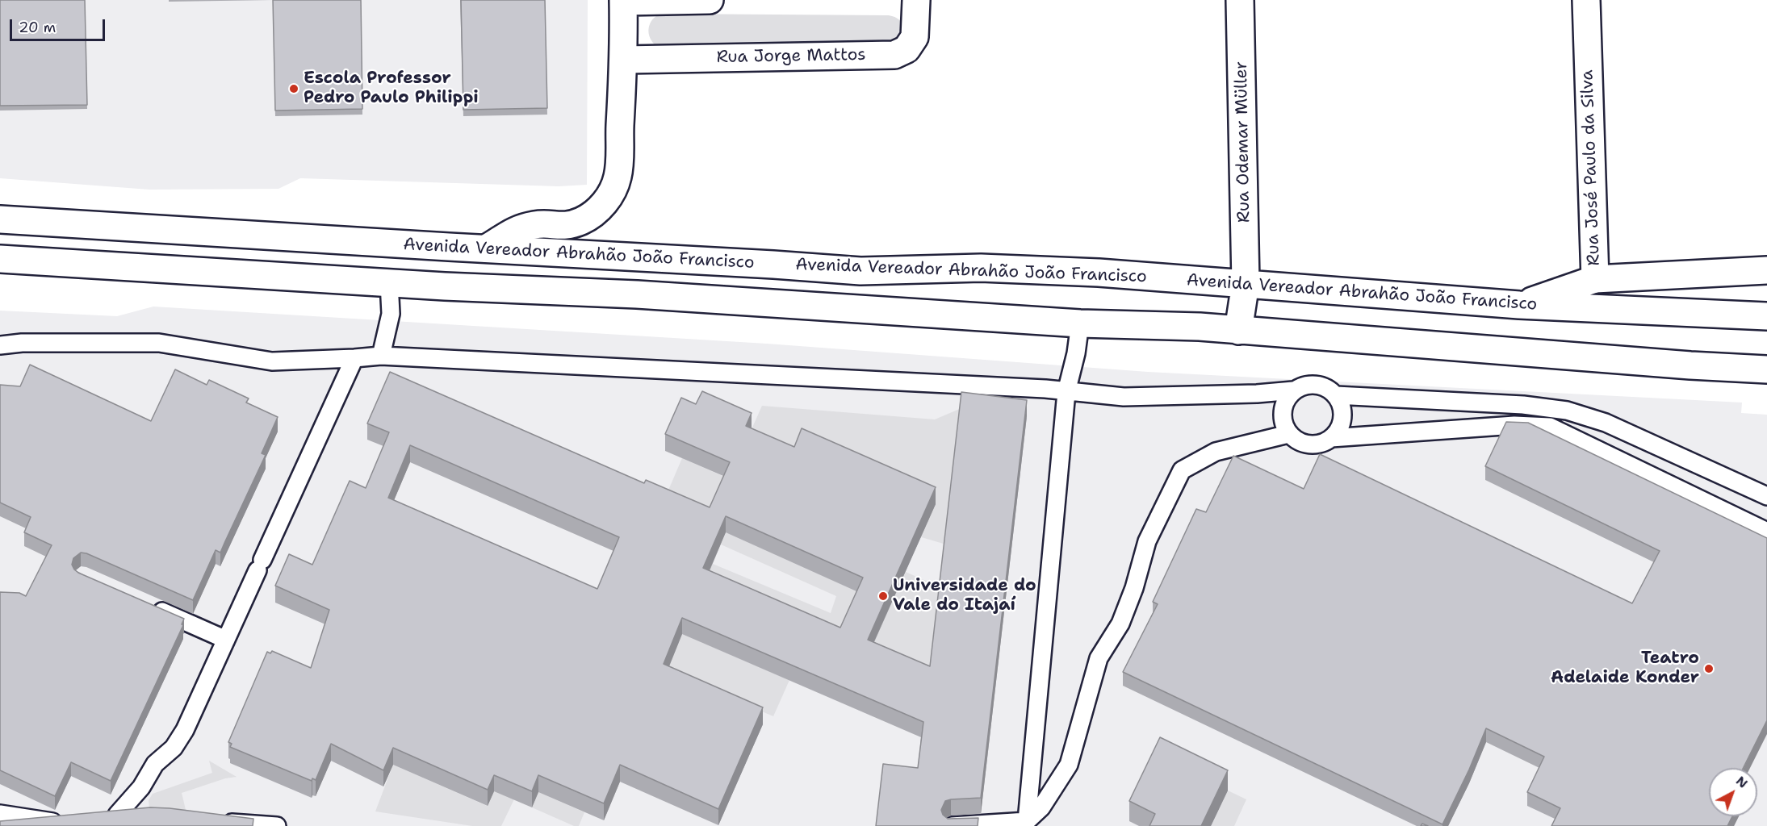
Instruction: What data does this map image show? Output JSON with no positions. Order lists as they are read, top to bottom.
{
  "streets": {
    "main road": [
      "Rua Jorge Mattos",
      "Rua Odemar Müller",
      "Rua José Paulo da Silva",
      "Avenida Vereador Abrahão João Francisco"
    ]
  },
  "crossings": [
    ["Rua Odemar Müller", "Avenida Vereador Abrahão João Francisco"]
  ],
  "places": ["Escola Professor Pedro Paulo Philippi", "Universidade do Vale do Itajaí", "Teatro Adelaide Konder"],
  "scale_bar": "20 m",
  "north": "top right"
}
